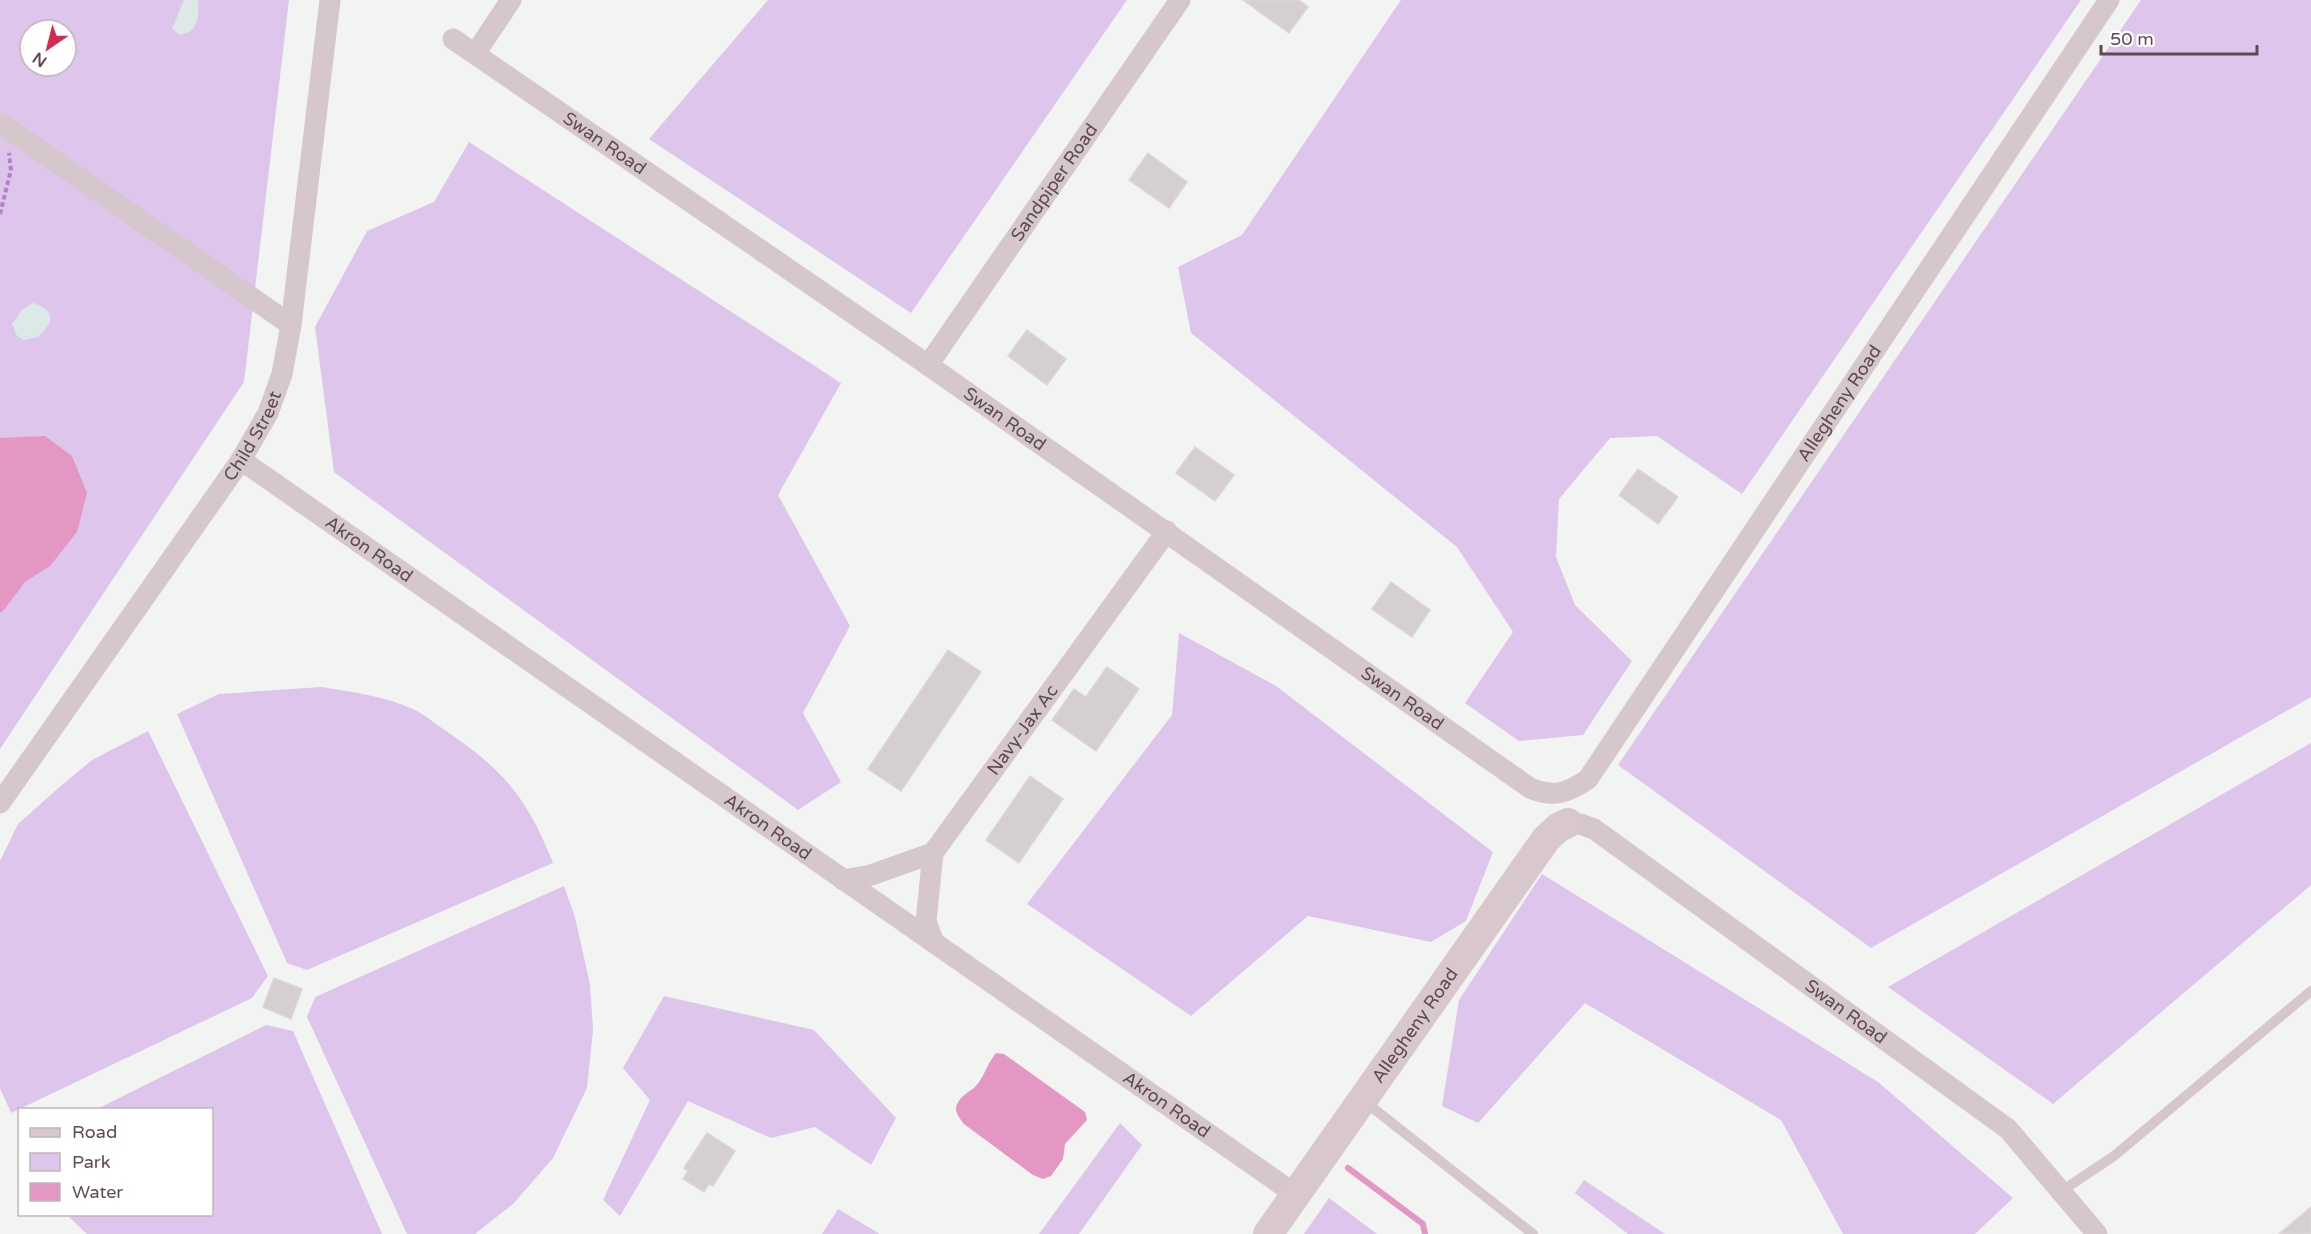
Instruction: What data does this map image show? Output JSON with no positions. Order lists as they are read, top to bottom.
{
  "streets": {
    "street": [
      "Swan Road",
      "Sandpiper Road",
      "Allegheny Road",
      "Child Street",
      "Akron Road",
      "Navy-Jax Ac"
    ]
  },
  "crossings": [
    ["Swan Road", "Sandpiper Road"],
    ["Swan Road", "Allegheny Road"],
    ["Swan Road", "Navy-Jax Ac"],
    ["Allegheny Road", "Akron Road"],
    ["Child Street", "Akron Road"]
  ],
  "legend": ["Road", "Park", "Water"],
  "scale_bar": "50 m",
  "north": "bottom left"
}
